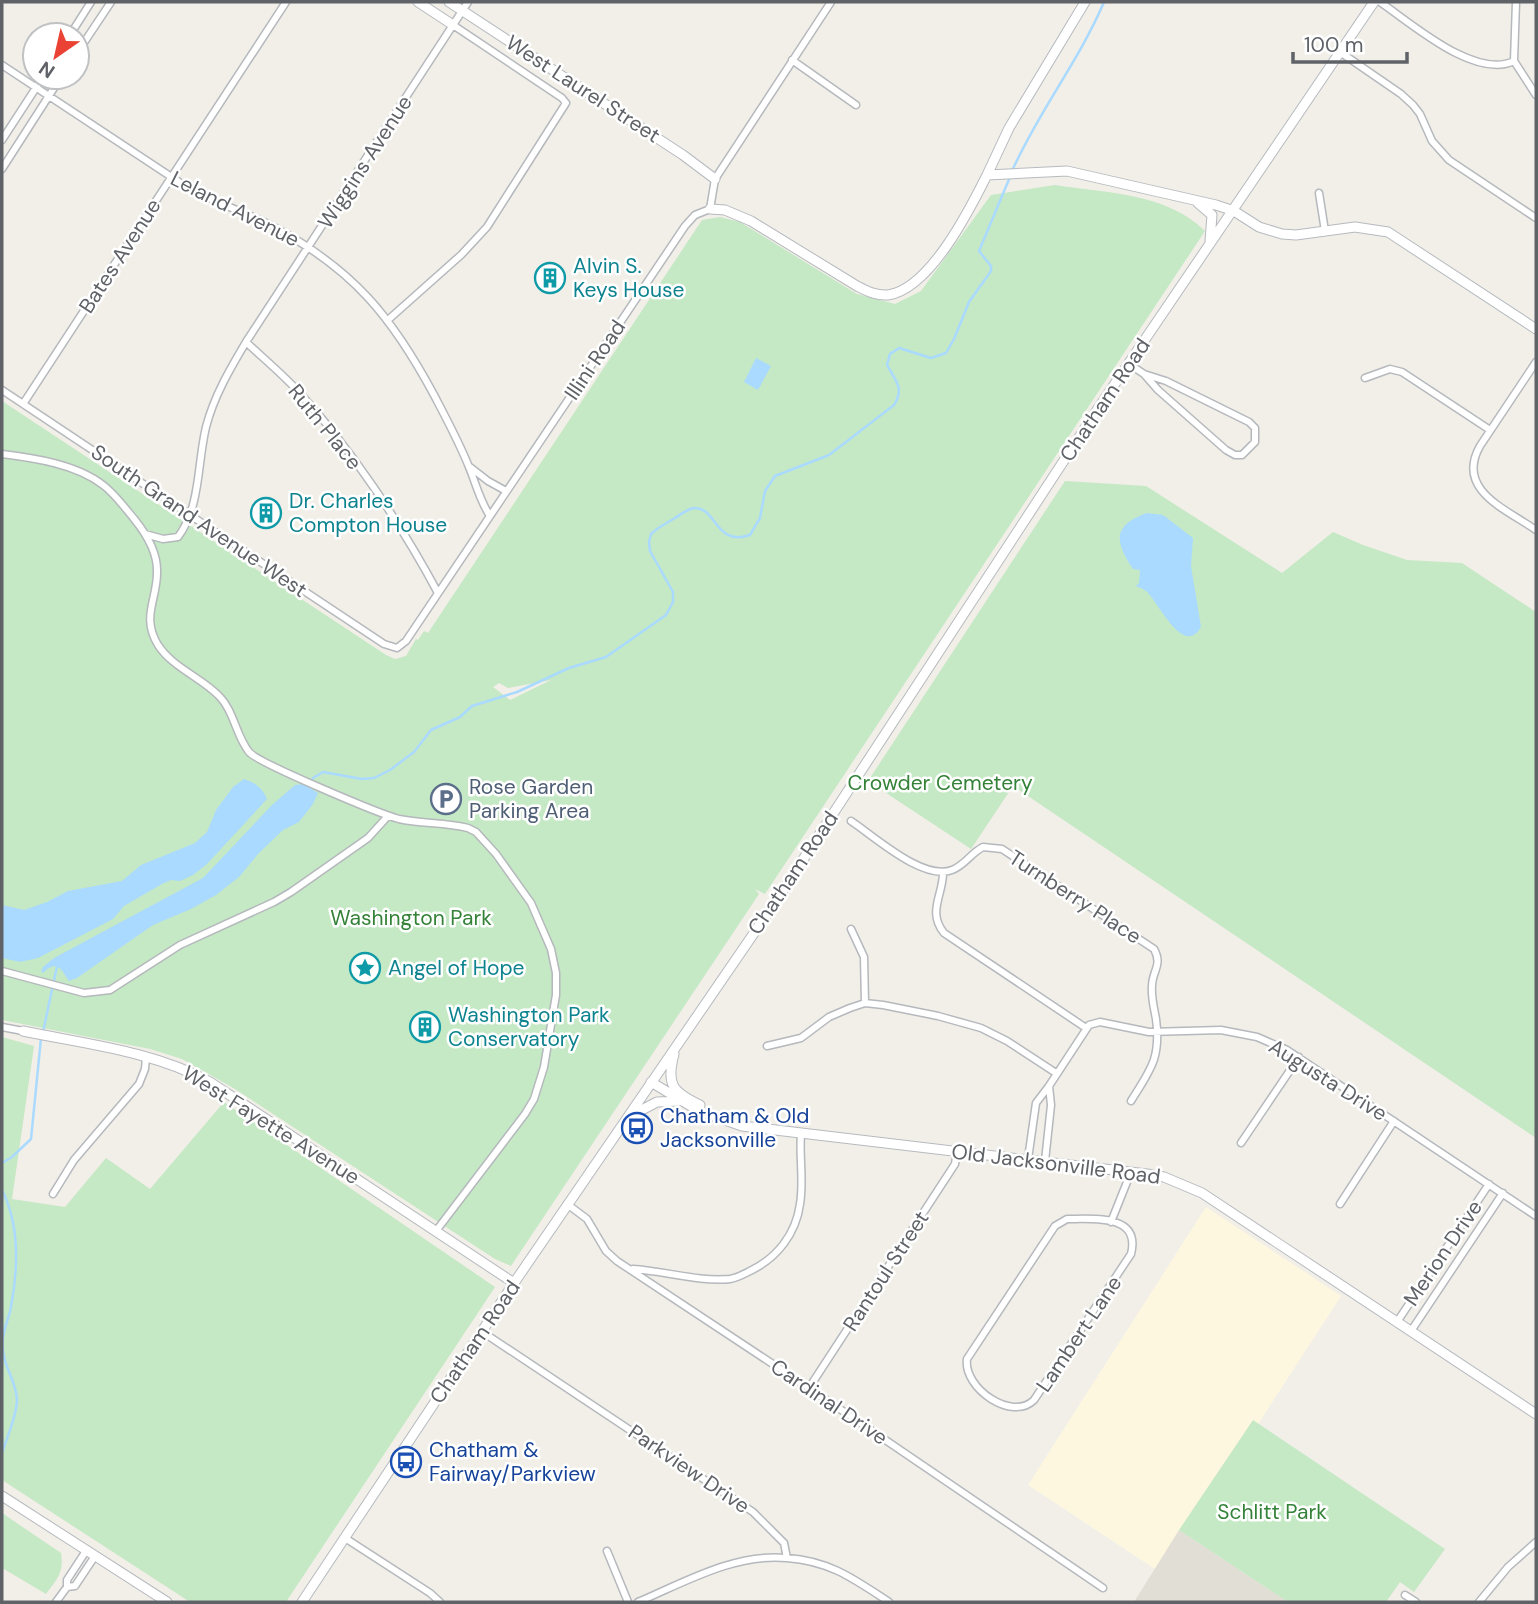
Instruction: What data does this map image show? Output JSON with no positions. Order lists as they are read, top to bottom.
{
  "streets": {
    "street": [
      "West Laurel Street",
      "Wiggins Avenue",
      "Leland Avenue",
      "Bates Avenue",
      "Illini Road",
      "Chatham Road",
      "Ruth Place",
      "South Grand Avenue West",
      "Turnberry Place",
      "Augusta Drive",
      "West Fayette Avenue",
      "Old Jacksonville Road",
      "Merion Drive",
      "Rantoul Street",
      "Lambert Lane",
      "Cardinal Drive",
      "Parkview Drive"
    ]
  },
  "crossings": [
    ["West Laurel Street", "Wiggins Avenue"],
    ["West Laurel Street", "Leland Avenue"],
    ["Wiggins Avenue", "Leland Avenue"],
    ["Wiggins Avenue", "Ruth Place"],
    ["Wiggins Avenue", "South Grand Avenue West"],
    ["Leland Avenue", "Bates Avenue"],
    ["Leland Avenue", "Illini Road"],
    ["Bates Avenue", "South Grand Avenue West"],
    ["Illini Road", "Ruth Place"],
    ["Illini Road", "South Grand Avenue West"],
    ["Chatham Road", "West Fayette Avenue"],
    ["Chatham Road", "Old Jacksonville Road"],
    ["Chatham Road", "Cardinal Drive"],
    ["Chatham Road", "Parkview Drive"],
    ["Turnberry Place", "Augusta Drive"],
    ["Augusta Drive", "Merion Drive"],
    ["Old Jacksonville Road", "Merion Drive"],
    ["Old Jacksonville Road", "Rantoul Street"],
    ["Old Jacksonville Road", "Cardinal Drive"],
    ["Rantoul Street", "Cardinal Drive"]
  ],
  "parks": ["Crowder Cemetery", "Washington Park", "Schlitt Park"],
  "places": {
    "building": ["Alvin S. Keys House", "Dr. Charles Compton House", "Washington Park Conservatory"],
    "parking": ["Rose Garden Parking Area"],
    "place": ["Angel of Hope"],
    "bus stop": ["Chatham & Old Jacksonville", "Chatham & Fairway/Parkview"]
  },
  "scale_bar": "100 m",
  "north": "bottom left"
}
